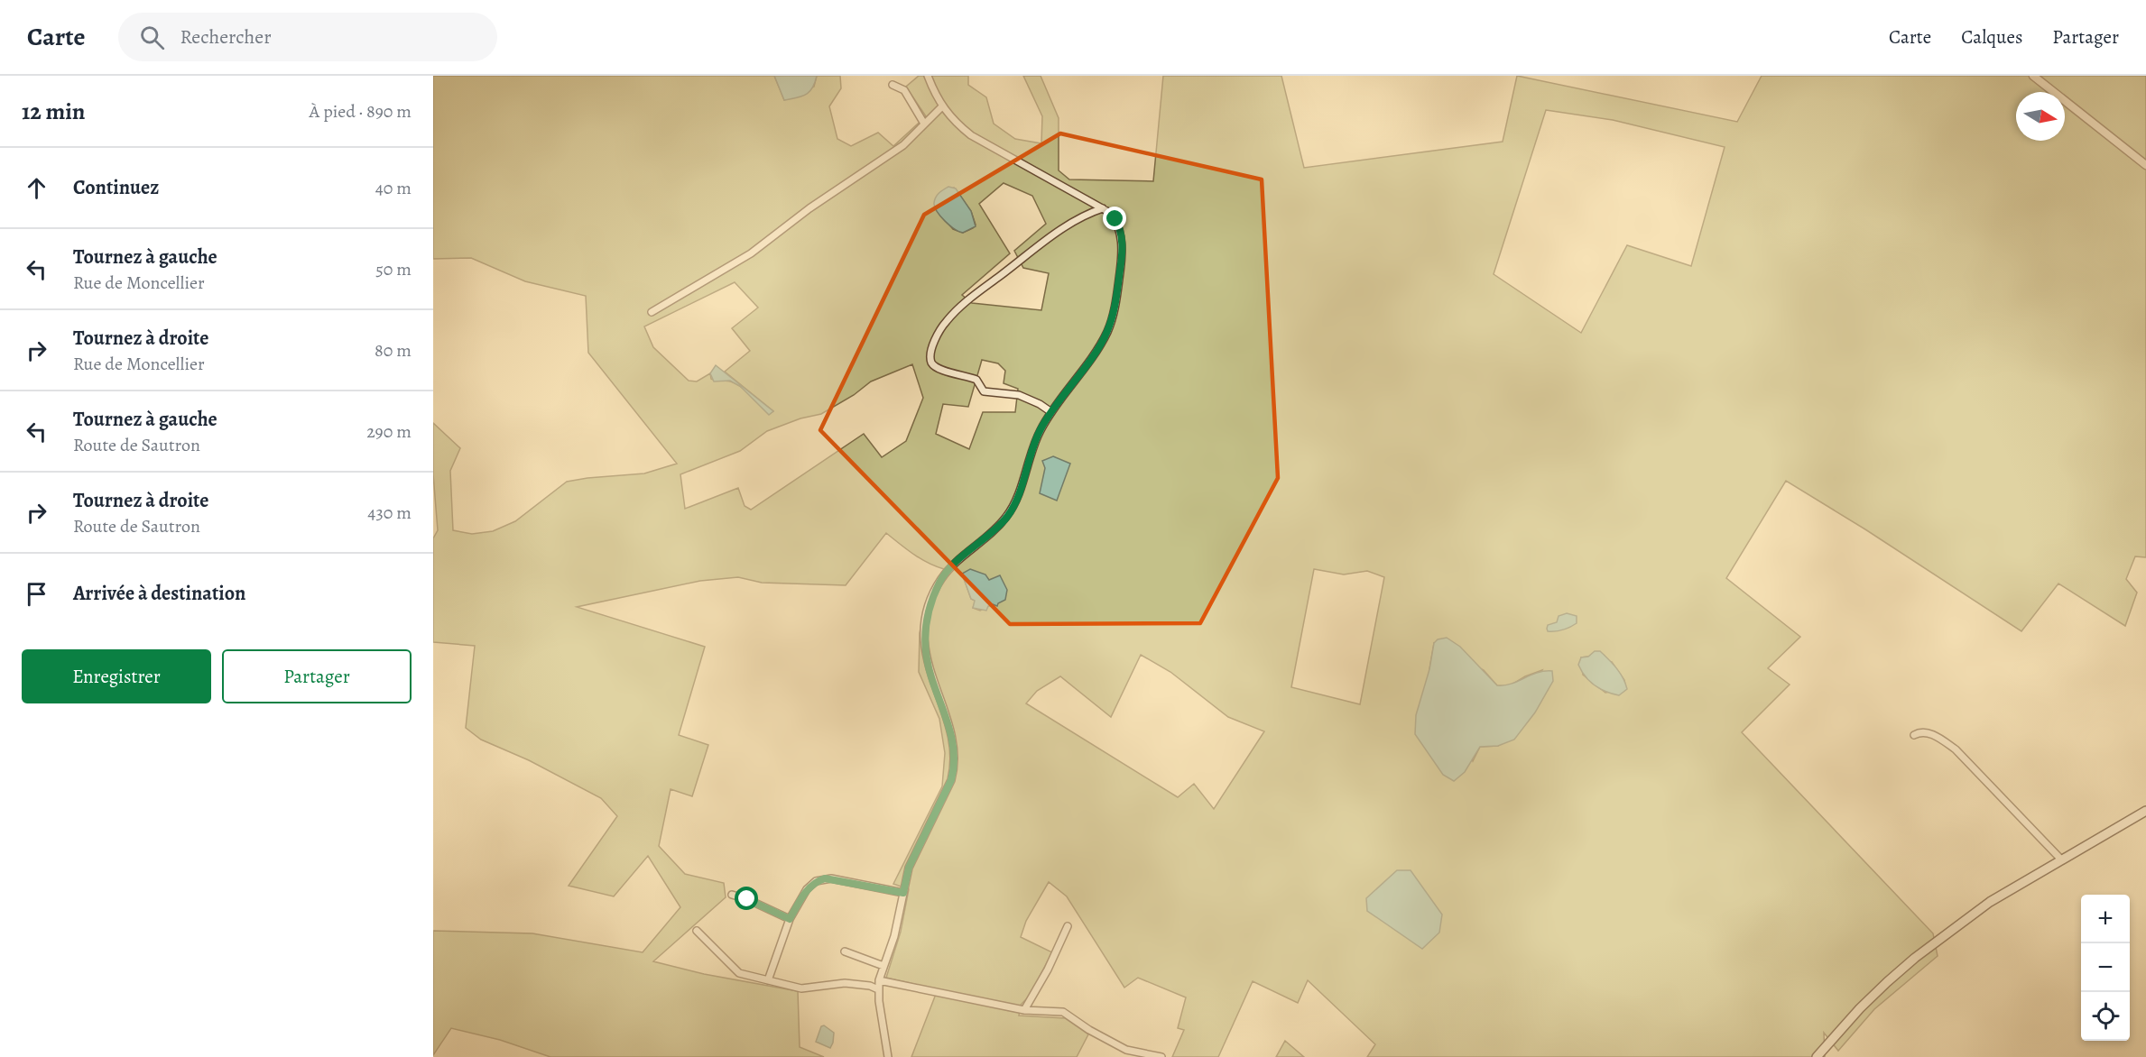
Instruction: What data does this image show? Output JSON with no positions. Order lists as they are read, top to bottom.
{
  "north": "right",
  "page": {
    "header": "Carte",
    "search": "Rechercher",
    "nav": ["Carte", "Calques", "Partager"],
    "heading": ["12 min", "À pied · 890 m"],
    "list": [
      ["Continuez", "40 m"],
      ["Tournez à gauche", "Rue de Moncellier", "50 m"],
      ["Tournez à droite", "Rue de Moncellier", "80 m"],
      ["Tournez à gauche", "Route de Sautron", "290 m"],
      ["Tournez à droite", "Route de Sautron", "430 m"],
      "Arrivée à destination"
    ],
    "buttons": ["Enregistrer", "Partager"],
    "map_buttons": ["+", "−"]
  }
}
